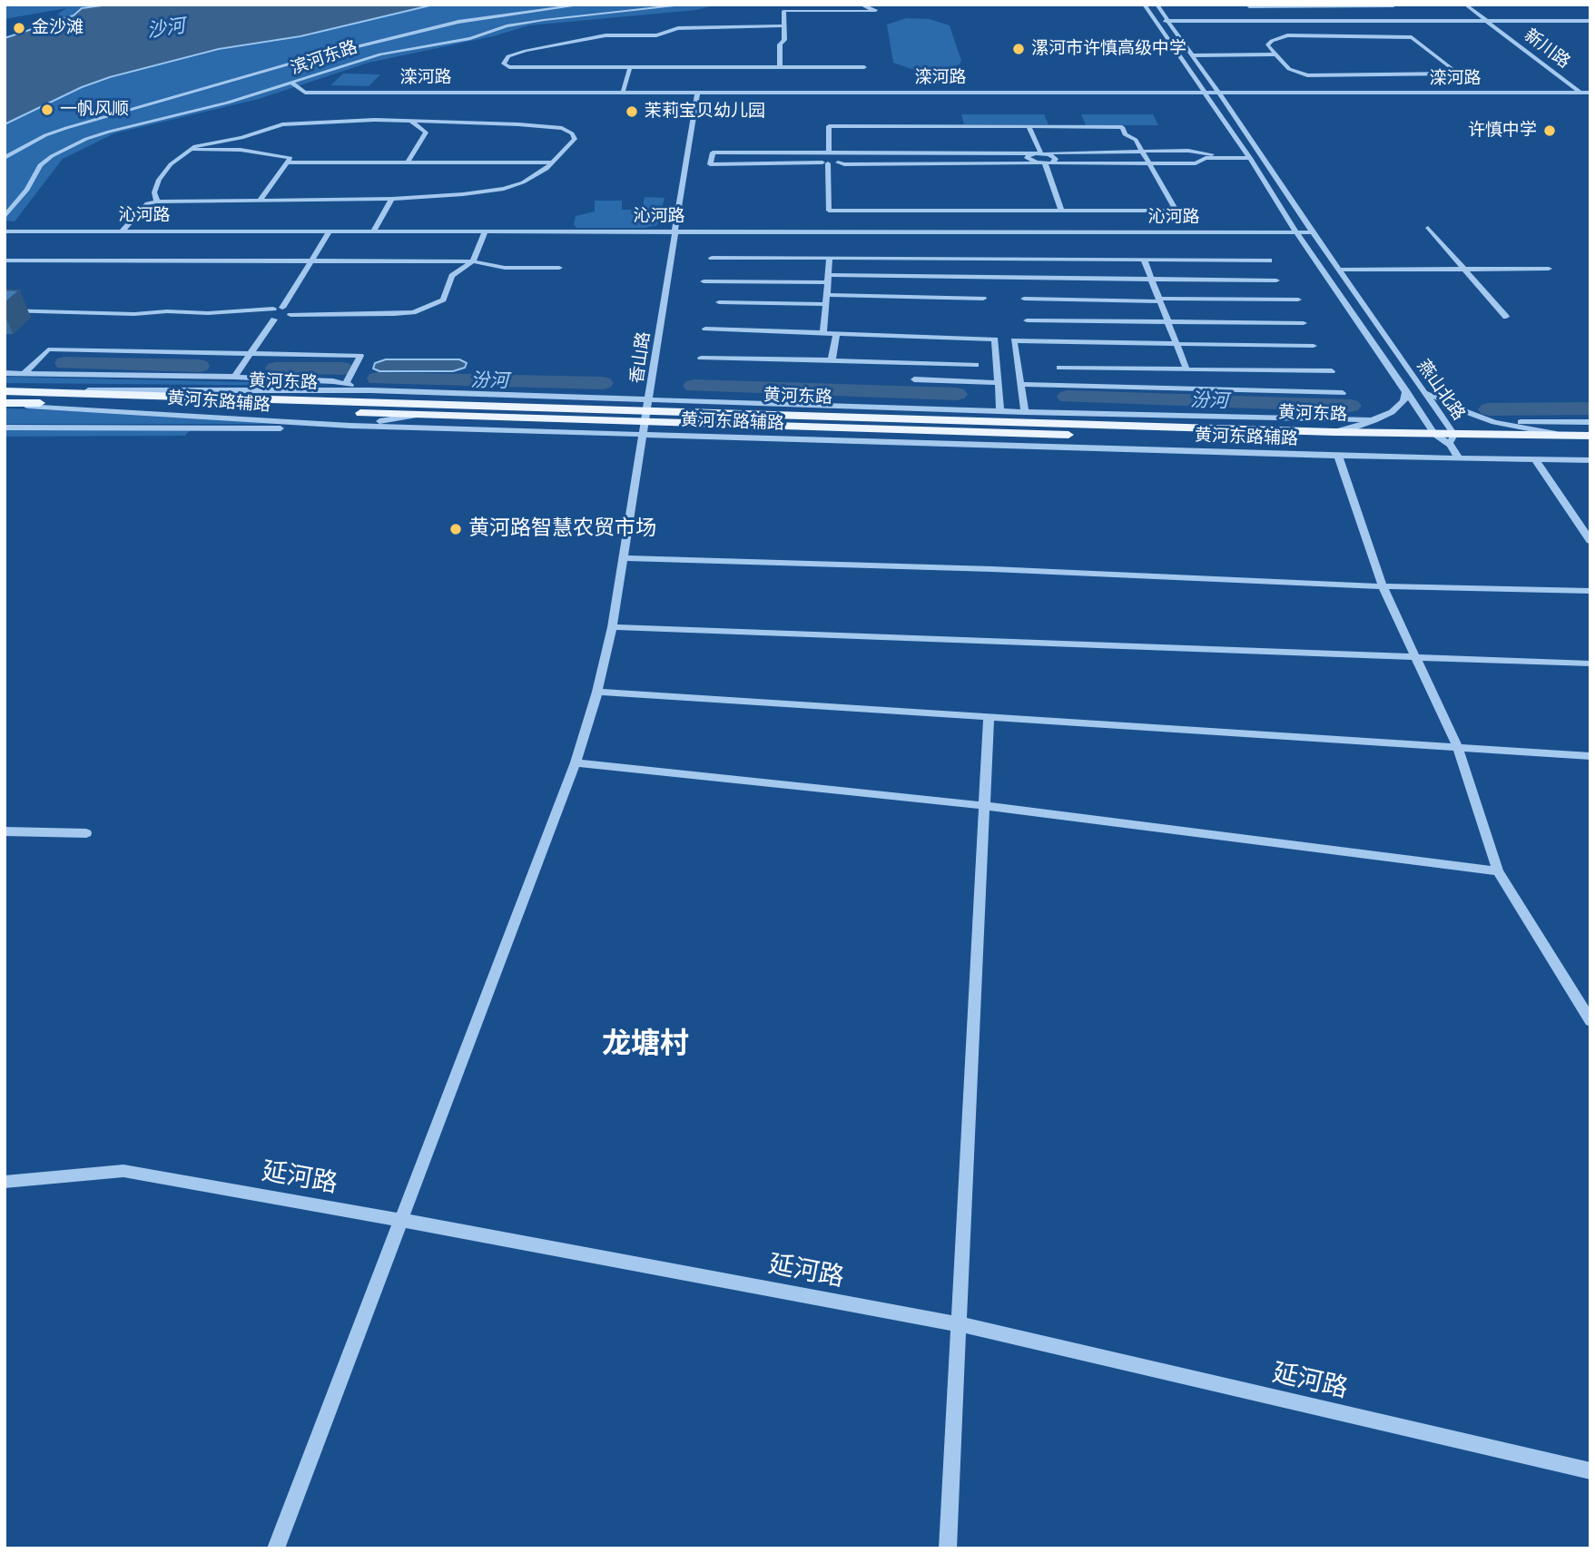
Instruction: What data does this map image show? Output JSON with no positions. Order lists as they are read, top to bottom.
{
  "streets": {
    "main road": ["黄河东路"],
    "street": [
      "新川路",
      "滨河东路",
      "滦河路",
      "沁河路",
      "香山路",
      "燕山北路",
      "黄河东路辅路",
      "延河路"
    ]
  },
  "crossings": [
    ["新川路", "滦河路"],
    ["滦河路", "香山路"],
    ["滦河路", "燕山北路"],
    ["沁河路", "香山路"],
    ["沁河路", "燕山北路"],
    ["香山路", "黄河东路"],
    ["香山路", "黄河东路辅路"],
    ["香山路", "延河路"],
    ["黄河东路", "燕山北路"],
    ["黄河东路", "黄河东路辅路"]
  ],
  "districts": ["龙塘村"],
  "water": ["沙河", "汾河"],
  "places": [
    "金沙滩",
    "漯河市许慎高级中学",
    "一帆风顺",
    "茉莉宝贝幼儿园",
    "许慎中学",
    "黄河路智慧农贸市场"
  ]
}
